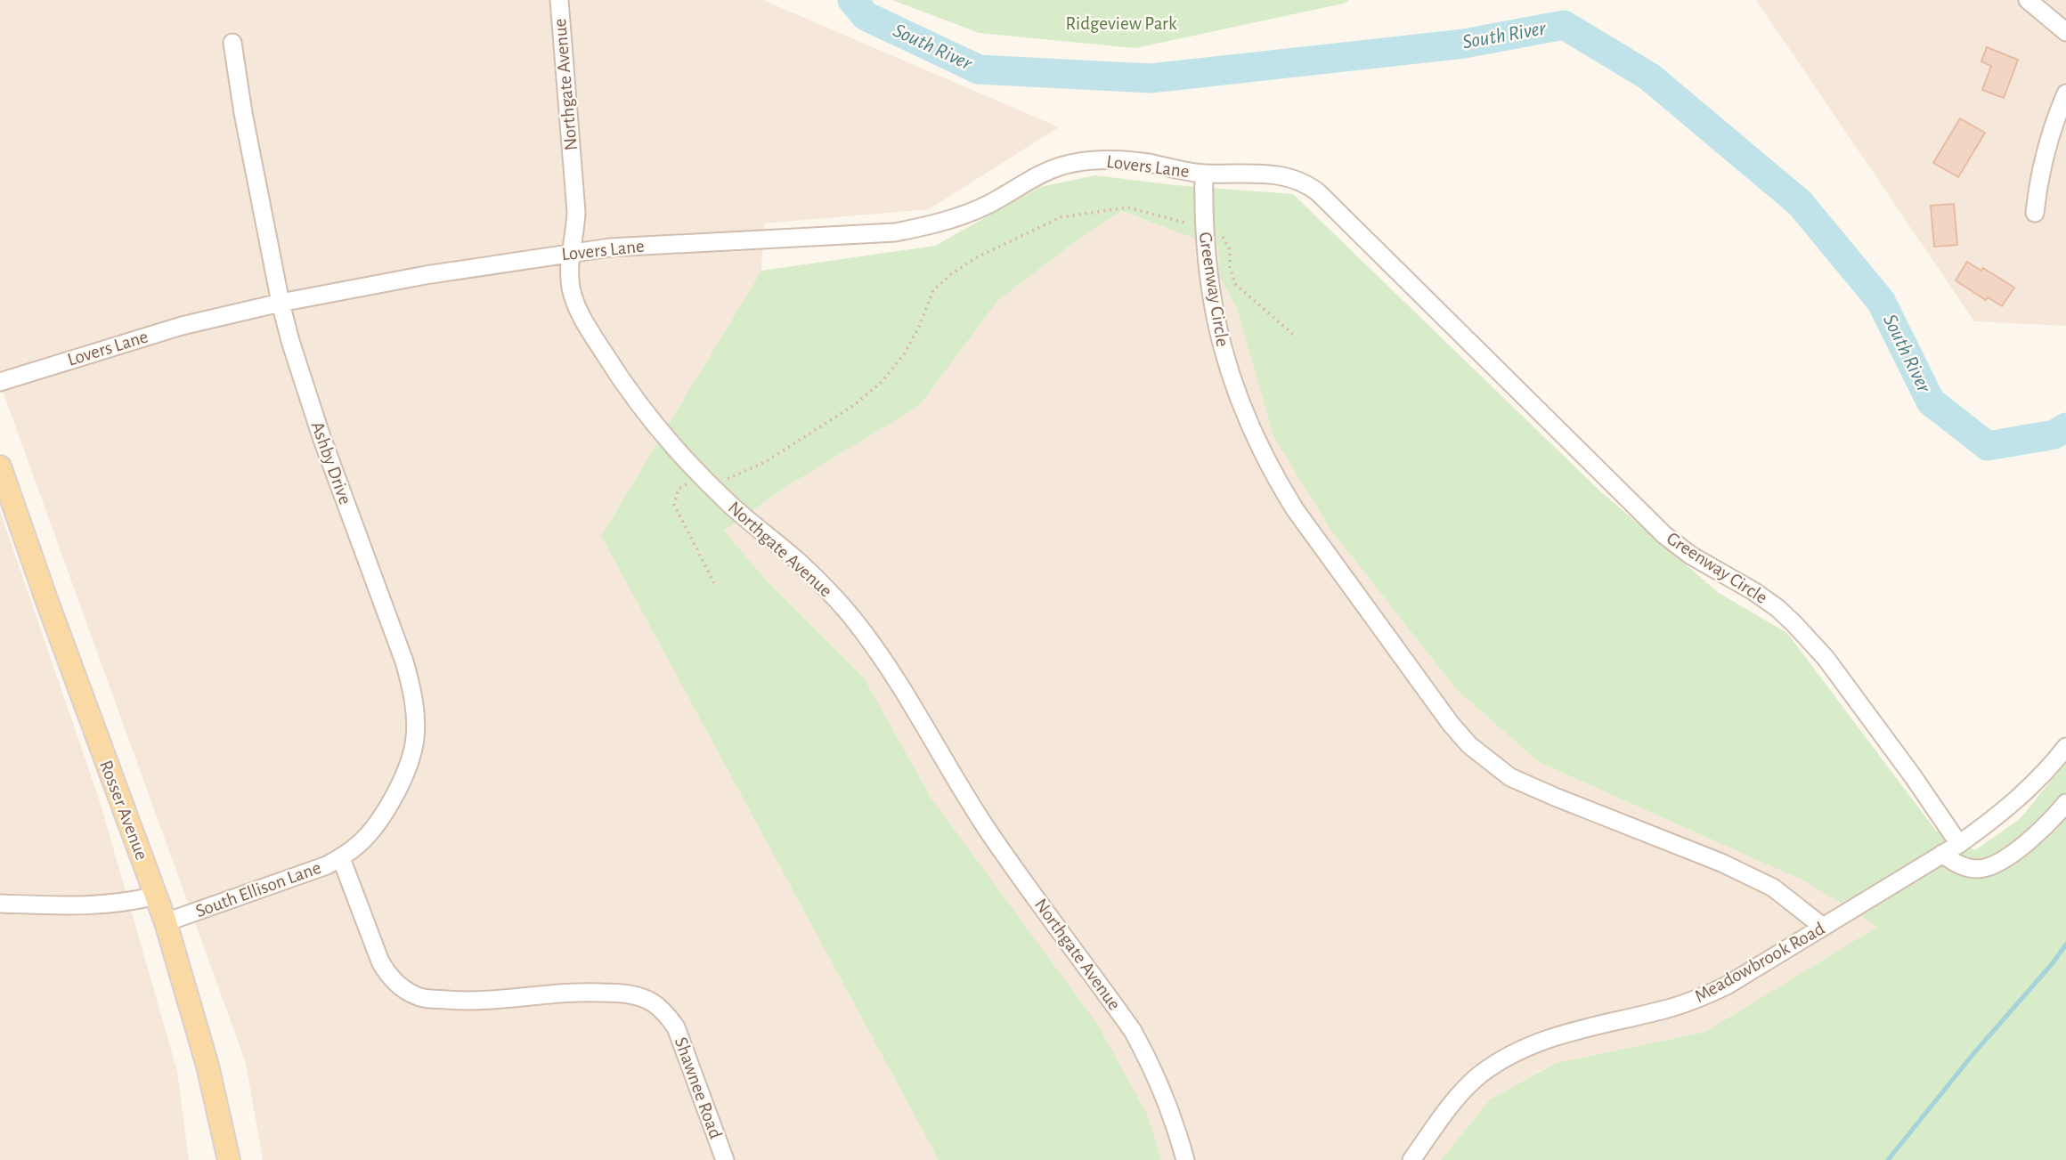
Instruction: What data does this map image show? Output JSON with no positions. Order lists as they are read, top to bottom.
{
  "streets": {
    "main road": ["Rosser Avenue"],
    "street": [
      "Northgate Avenue",
      "Lovers Lane",
      "Greenway Circle",
      "Ashby Drive",
      "South Ellison Lane",
      "Meadowbrook Road",
      "Shawnee Road"
    ]
  },
  "crossings": [
    ["Northgate Avenue", "Lovers Lane"],
    ["Lovers Lane", "Greenway Circle"],
    ["Lovers Lane", "Ashby Drive"],
    ["Greenway Circle", "Meadowbrook Road"],
    ["Ashby Drive", "South Ellison Lane"],
    ["Rosser Avenue", "South Ellison Lane"],
    ["South Ellison Lane", "Shawnee Road"]
  ],
  "water": ["South River"],
  "parks": ["Ridgeview Park"]
}
